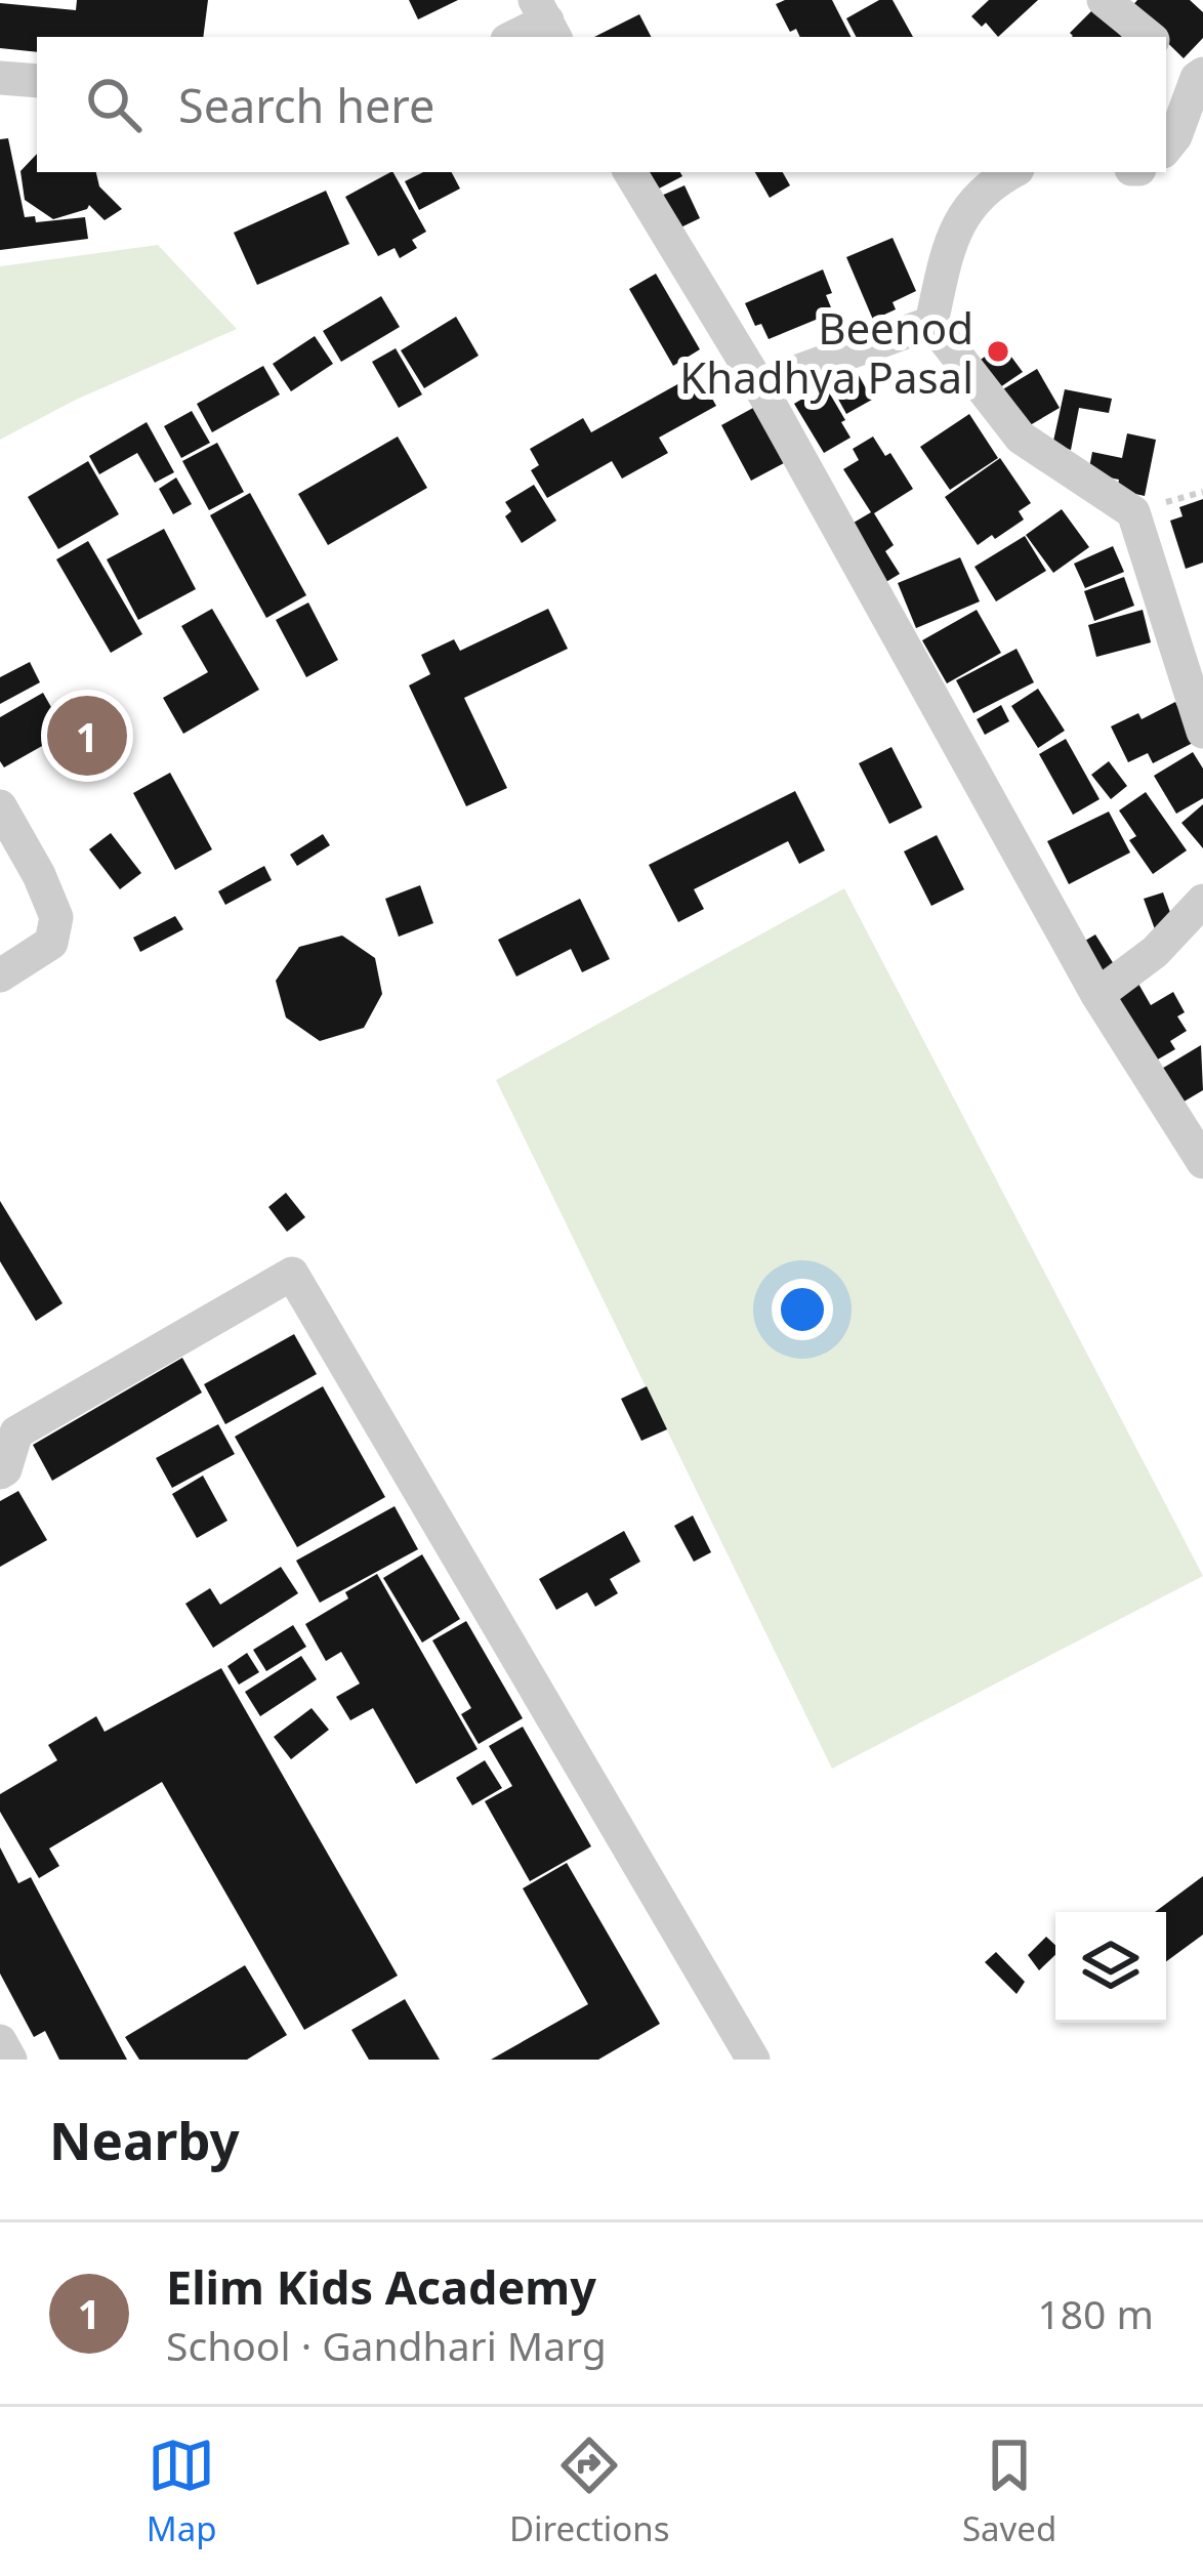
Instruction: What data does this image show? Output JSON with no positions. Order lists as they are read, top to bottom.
{
  "places": ["Beenod Khadhya Pasal"],
  "page": {
    "search": "Search here",
    "pins": "1",
    "heading": "Nearby",
    "list": [
      {
        "mark": "1",
        "name": "Elim Kids Academy",
        "note": "School · Gandhari Marg",
        "value": "180 m"
      }
    ],
    "nav": ["Map", "Directions", "Saved"]
  }
}
